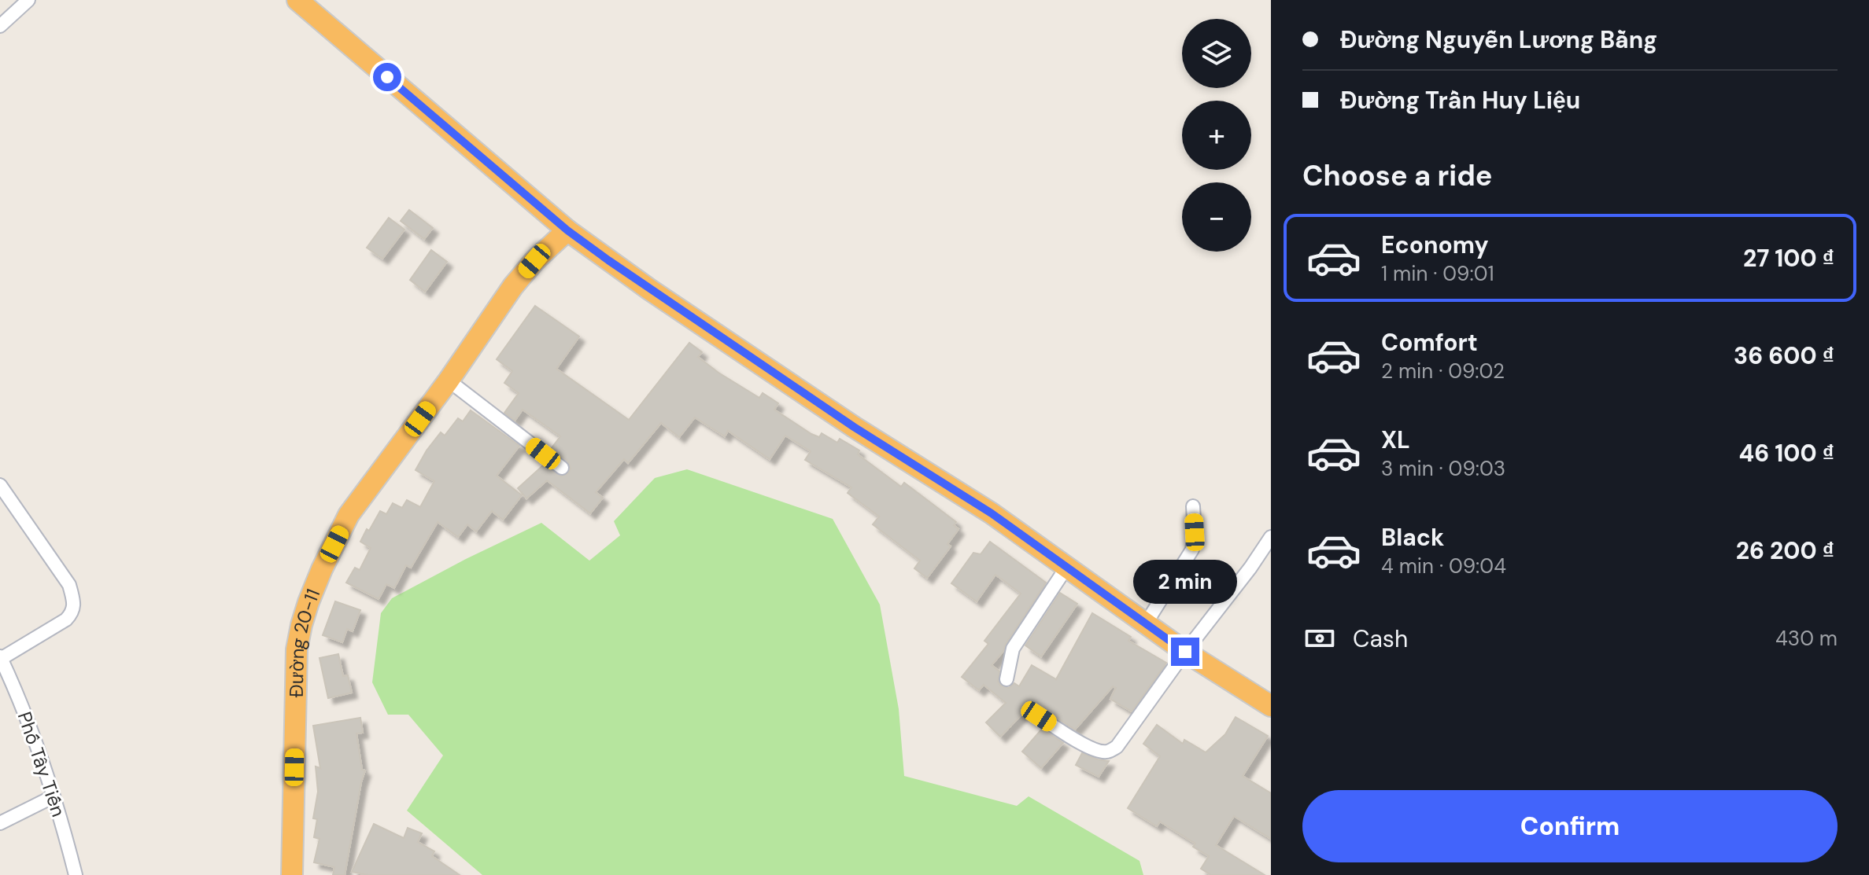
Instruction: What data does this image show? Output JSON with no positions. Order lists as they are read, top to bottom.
{
  "streets": {
    "highway": ["Đường 20-11"],
    "street": ["Phố Tây Tiến"]
  },
  "page": {
    "banner": ["Đường Nguyễn Lương Bằng", "Đường Trần Huy Liệu"],
    "map_buttons": ["+", "−"],
    "heading": "Choose a ride",
    "list": [
      {
        "name": "Economy",
        "note": "1 min · 09:01",
        "value": "27 100 ₫"
      },
      {
        "name": "Comfort",
        "note": "2 min · 09:02",
        "value": "36 600 ₫"
      },
      {
        "name": "XL",
        "note": "3 min · 09:03",
        "value": "46 100 ₫"
      },
      {
        "name": "Black",
        "note": "4 min · 09:04",
        "value": "26 200 ₫"
      }
    ],
    "bubble": "2 min",
    "pay": ["Cash", "430 m"],
    "buttons": "Confirm"
  }
}
